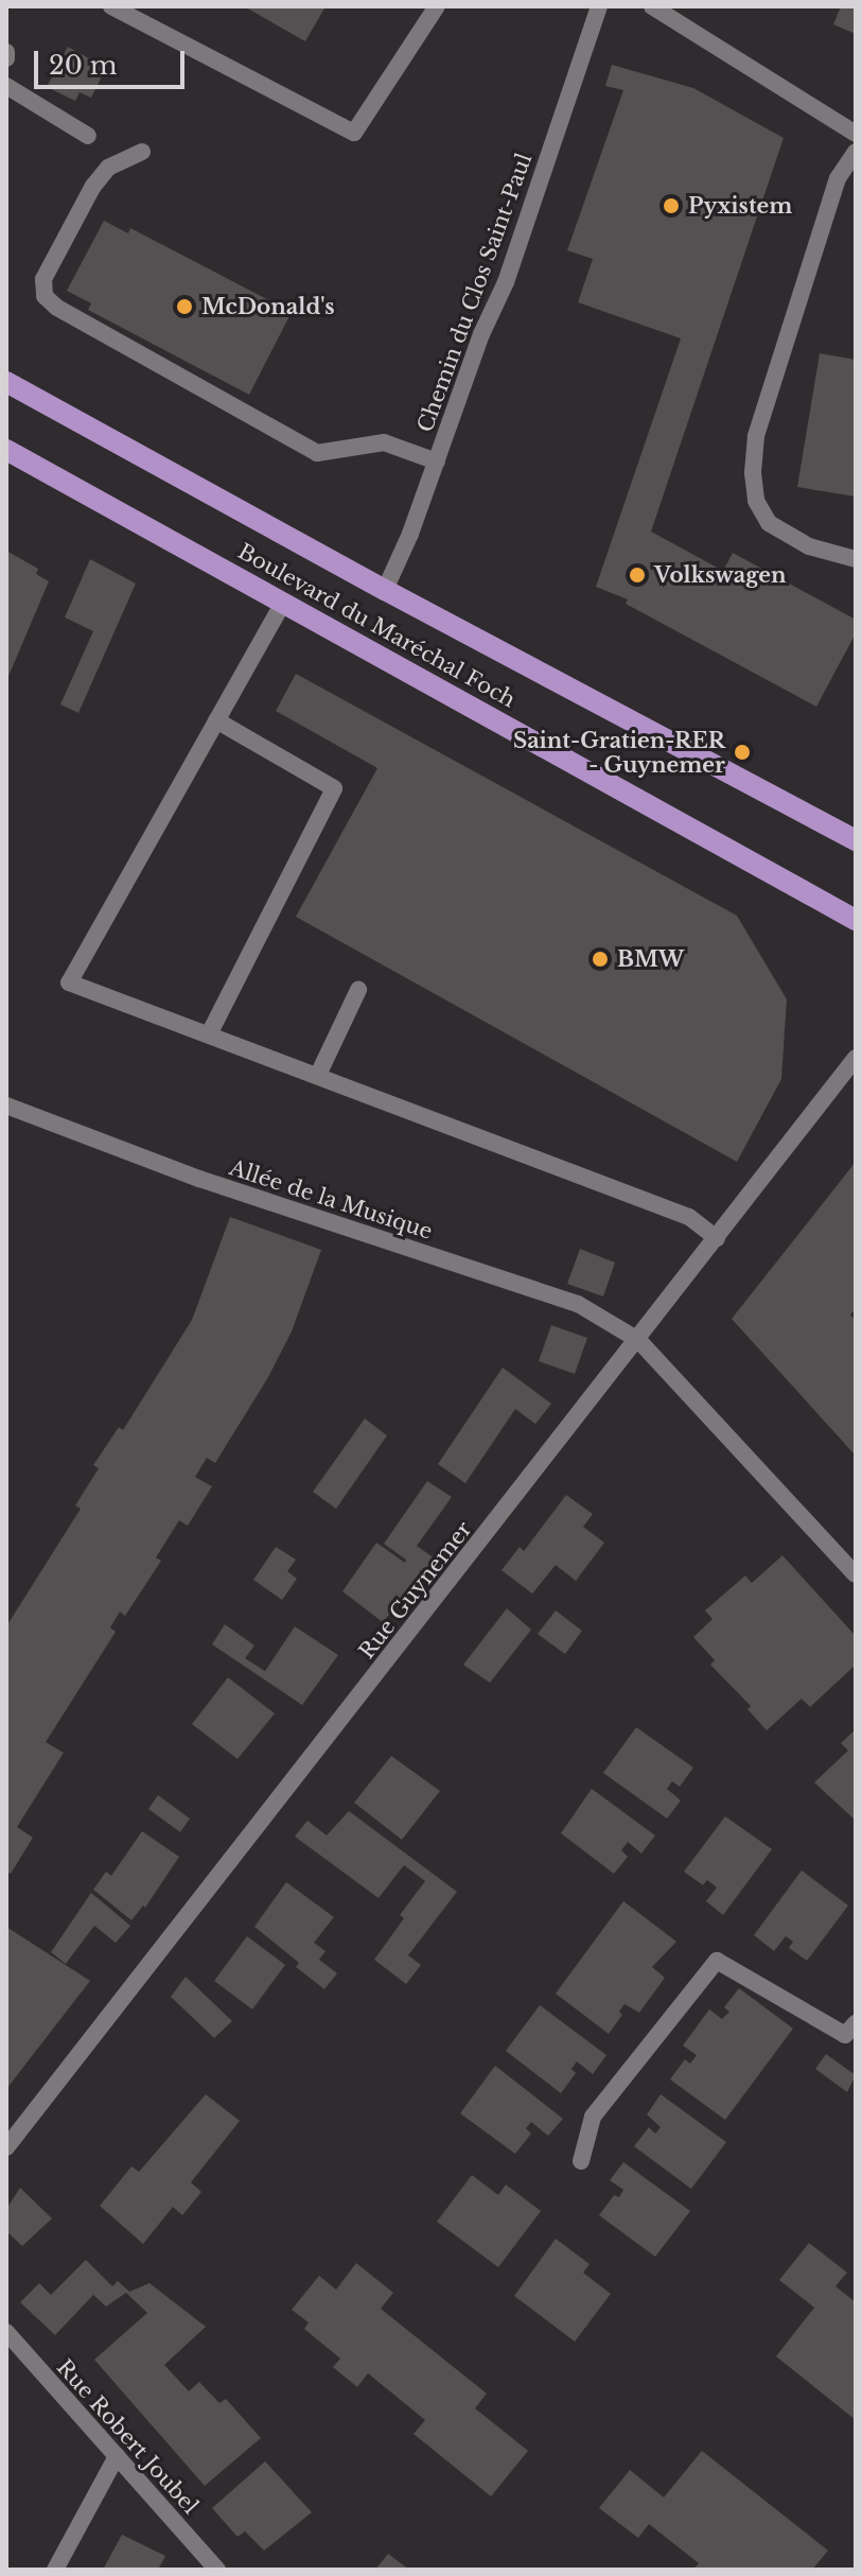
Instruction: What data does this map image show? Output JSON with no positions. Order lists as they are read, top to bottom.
{
  "streets": {
    "main road": ["Boulevard du Maréchal Foch"],
    "street": [
      "Chemin du Clos Saint-Paul",
      "Allée de la Musique",
      "Rue Guynemer",
      "Rue Robert Joubel"
    ]
  },
  "crossings": [
    ["Chemin du Clos Saint-Paul", "Boulevard du Maréchal Foch"],
    ["Allée de la Musique", "Rue Guynemer"]
  ],
  "places": [
    "Pyxistem",
    "McDonald's",
    "Volkswagen",
    "Saint-Gratien-RER - Guynemer",
    "BMW"
  ],
  "scale_bar": "20 m"
}
